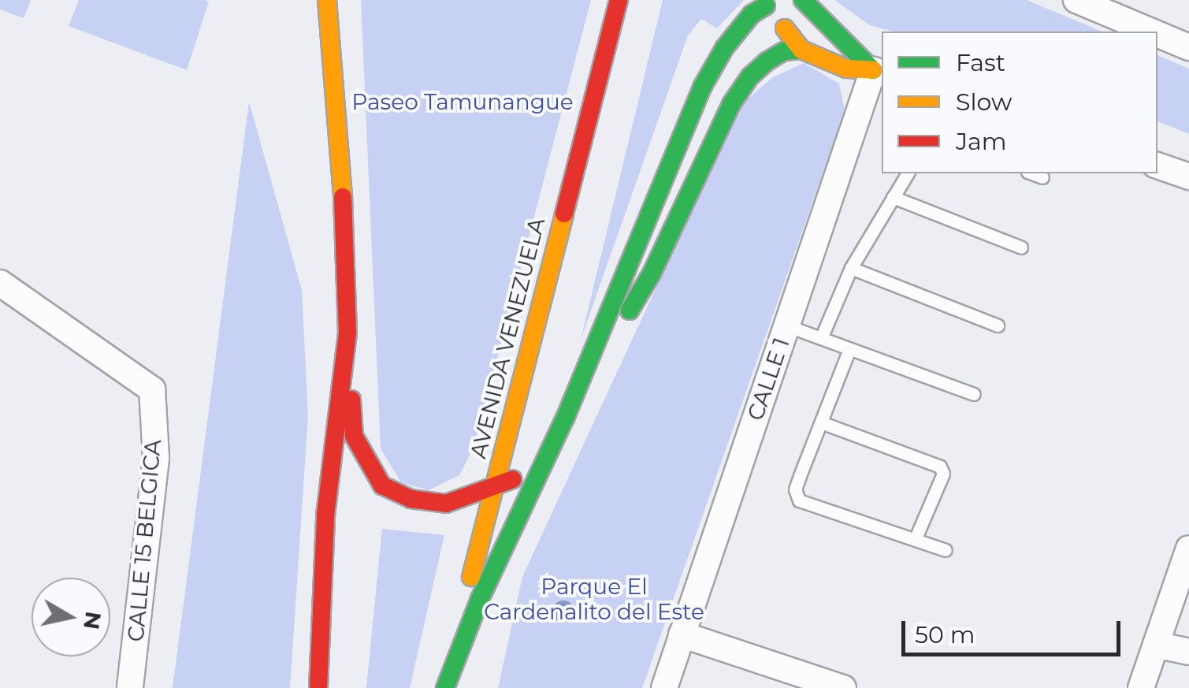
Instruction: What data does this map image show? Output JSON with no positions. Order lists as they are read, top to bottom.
{
  "streets": {
    "main road": ["AVENIDA VENEZUELA"],
    "street": ["CALLE 1", "CALLE 15 BELGICA"]
  },
  "parks": ["Paseo Tamunangue", "Parque El Cardenalito del Este"],
  "legend": ["Fast", "Slow", "Jam"],
  "scale_bar": "50 m",
  "north": "right"
}
